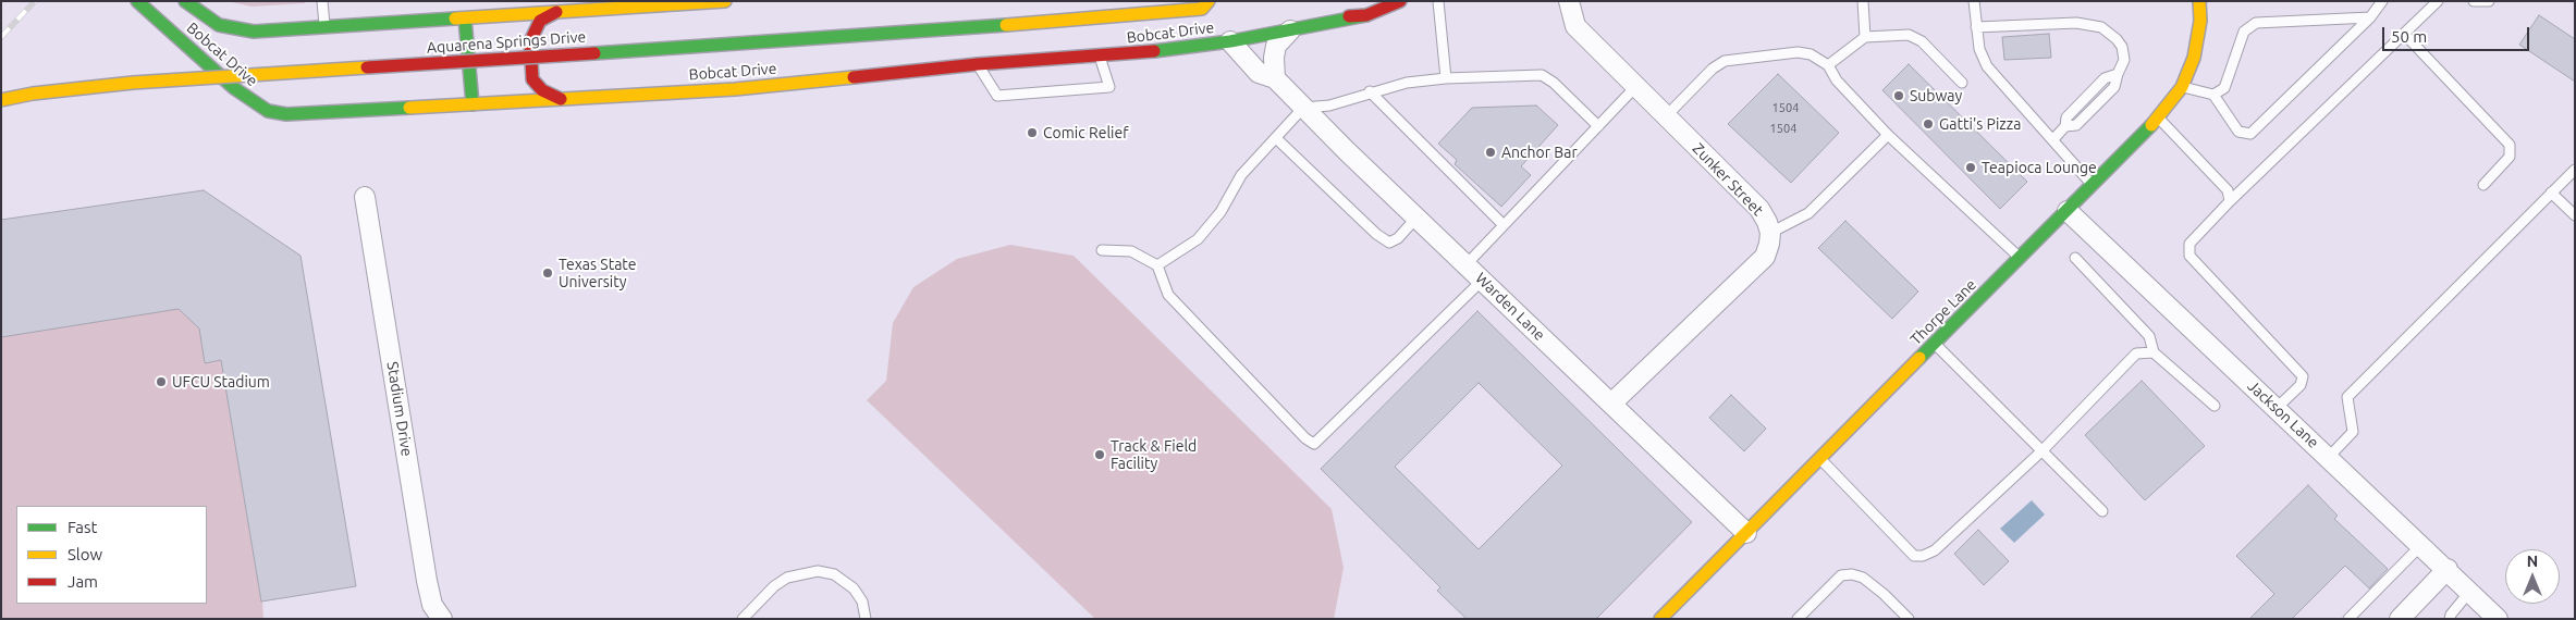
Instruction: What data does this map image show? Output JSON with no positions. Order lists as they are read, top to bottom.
{
  "streets": {
    "street": [
      "Bobcat Drive",
      "Aquarena Springs Drive",
      "Zunker Street",
      "Warden Lane",
      "Thorpe Lane",
      "Stadium Drive",
      "Jackson Lane"
    ]
  },
  "crossings": [
    ["Bobcat Drive", "Warden Lane"],
    ["Zunker Street", "Warden Lane"],
    ["Warden Lane", "Thorpe Lane"],
    ["Thorpe Lane", "Jackson Lane"]
  ],
  "places": [
    "Subway",
    "Gatti's Pizza",
    "Comic Relief",
    "Anchor Bar",
    "Teapioca Lounge",
    "Texas State University",
    "UFCU Stadium",
    "Track & Field Facility"
  ],
  "house_numbers": ["1504", "1504"],
  "legend": ["Fast", "Slow", "Jam"],
  "scale_bar": "50 m",
  "north": "top"
}
